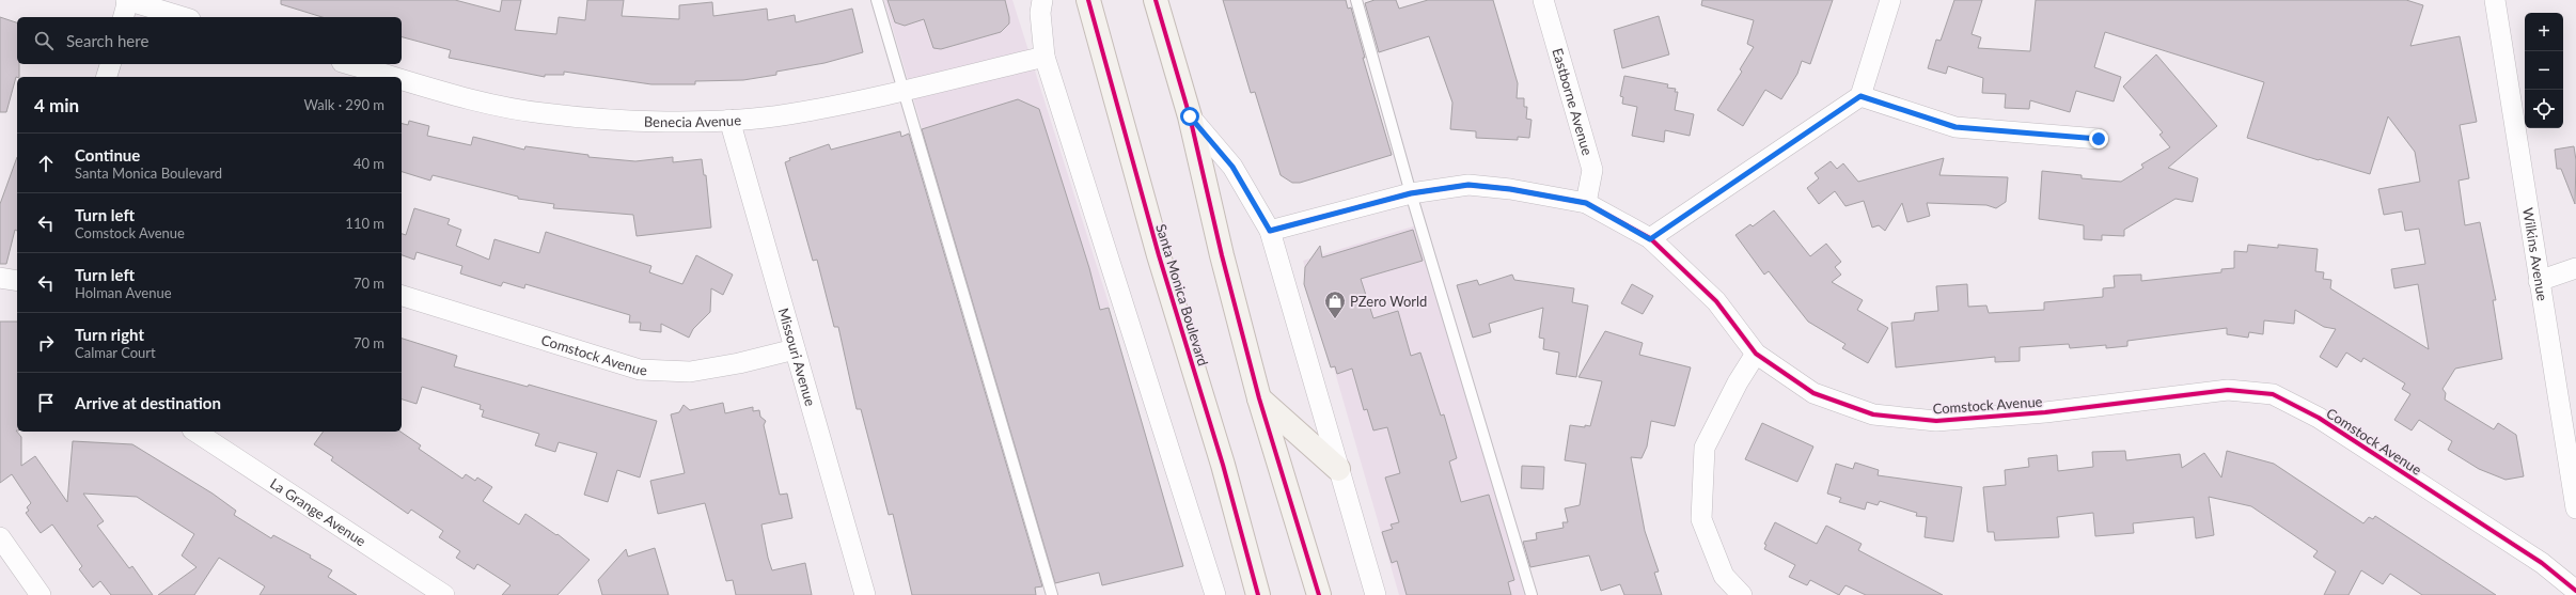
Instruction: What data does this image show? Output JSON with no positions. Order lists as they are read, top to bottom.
{
  "streets": {
    "main road": ["Santa Monica Boulevard"],
    "street": [
      "Eastborne Avenue",
      "Benecia Avenue",
      "Wilkins Avenue",
      "Comstock Avenue",
      "Missouri Avenue",
      "La Grange Avenue"
    ]
  },
  "crossings": [
    ["Eastborne Avenue", "Comstock Avenue"],
    ["Benecia Avenue", "Missouri Avenue"],
    ["Comstock Avenue", "Missouri Avenue"]
  ],
  "places": {
    "shop": ["PZero World"]
  },
  "page": {
    "map_buttons": ["+", "−"],
    "search": "Search here",
    "heading": ["4 min", "Walk · 290 m"],
    "list": [
      ["Continue", "Santa Monica Boulevard", "40 m"],
      ["Turn left", "Comstock Avenue", "110 m"],
      ["Turn left", "Holman Avenue", "70 m"],
      ["Turn right", "Calmar Court", "70 m"],
      "Arrive at destination"
    ]
  }
}
